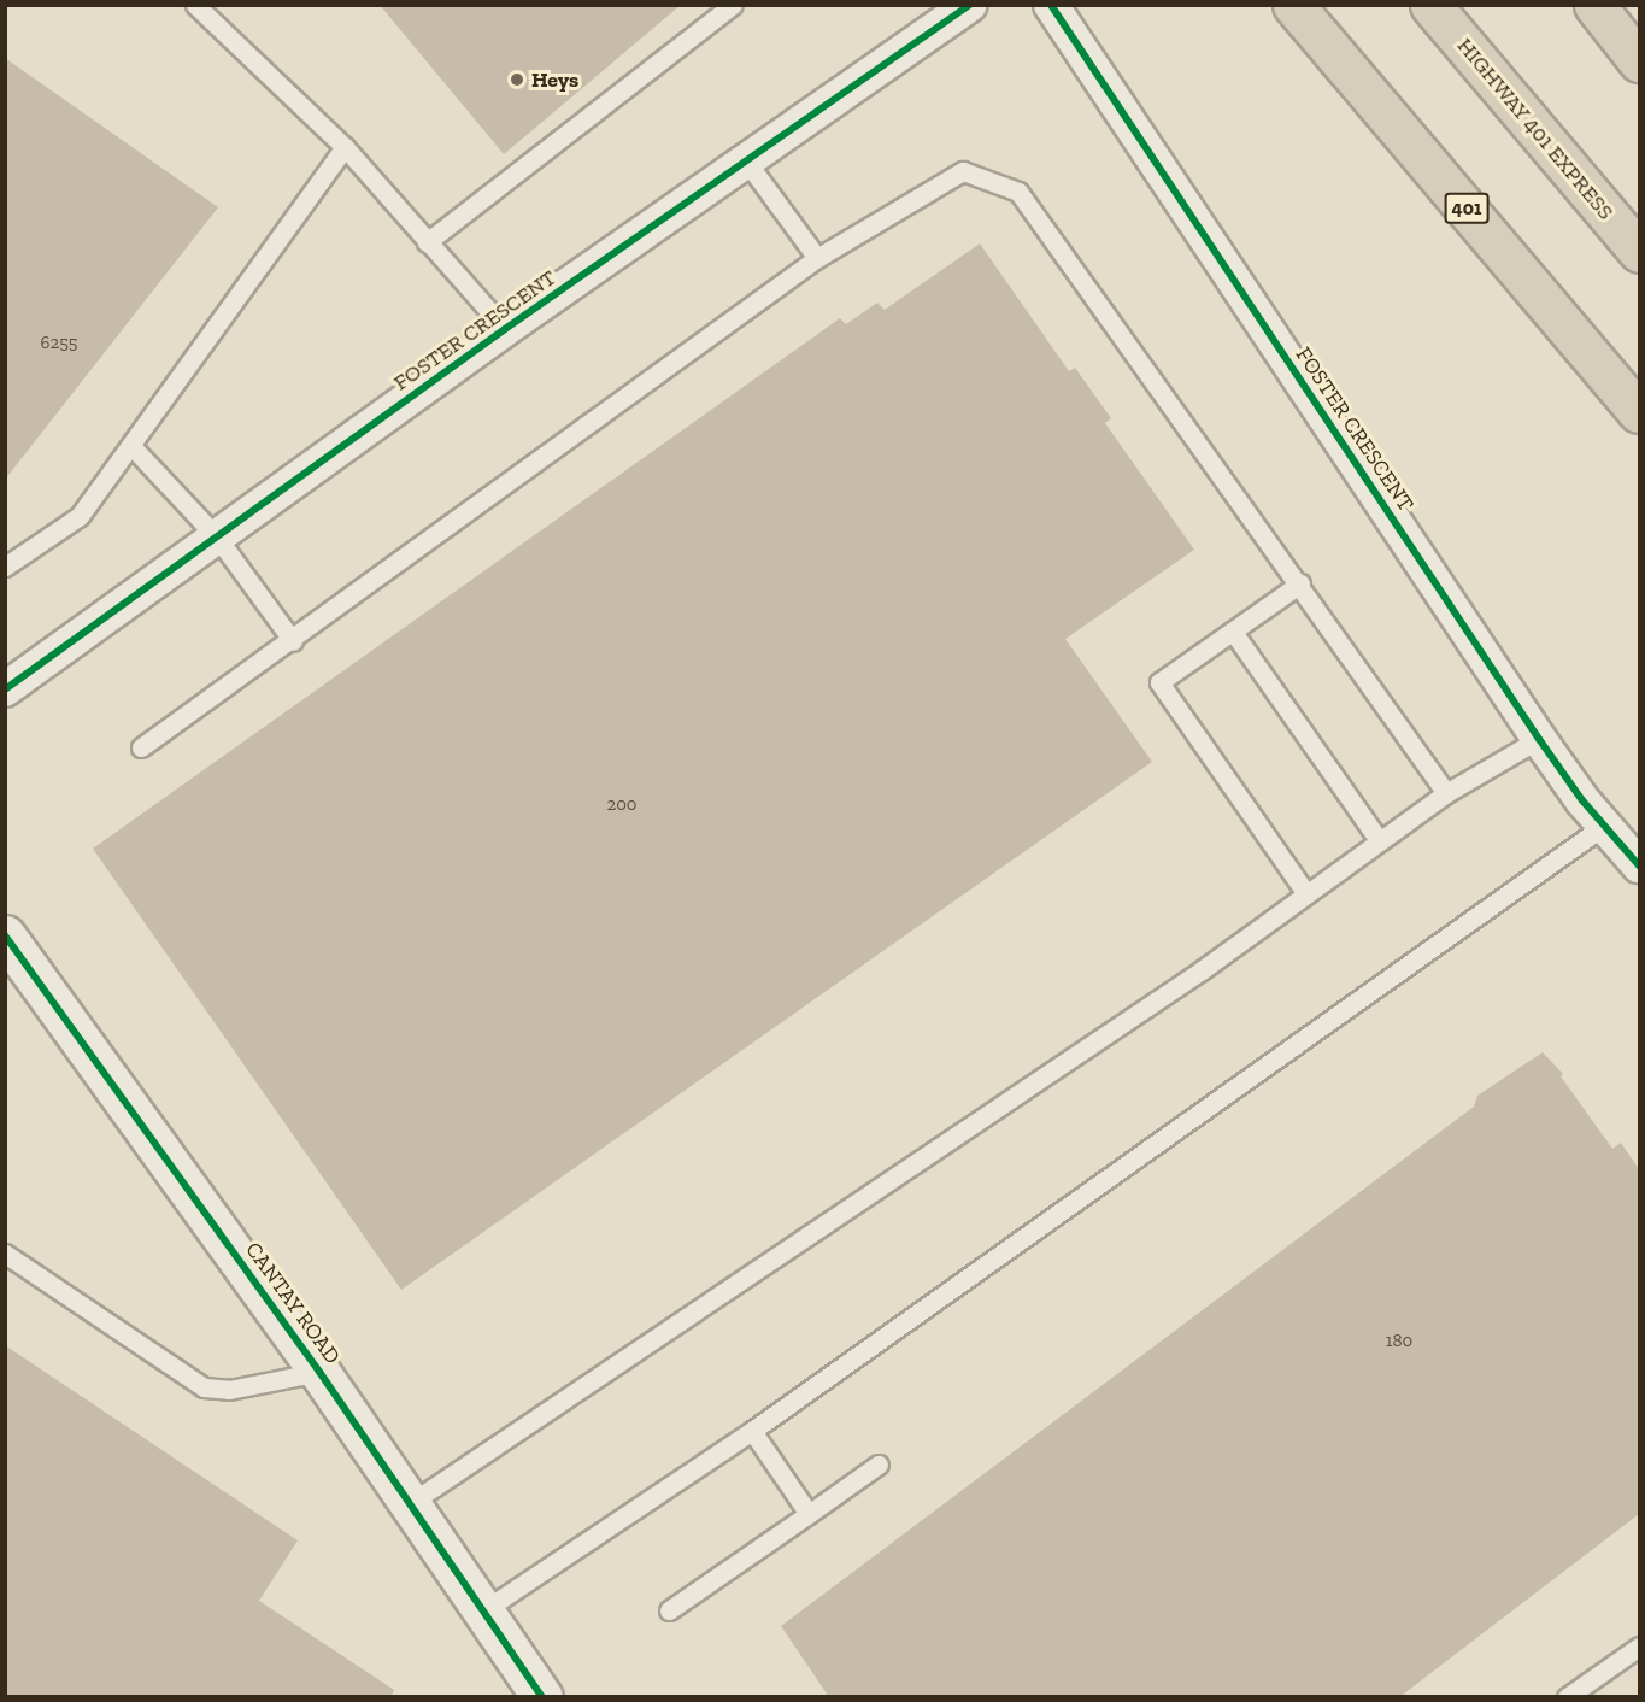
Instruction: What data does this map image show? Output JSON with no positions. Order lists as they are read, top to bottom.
{
  "streets": {
    "highway": ["HIGHWAY 401 EXPRESS", "401"],
    "street": ["FOSTER CRESCENT", "CANTAY ROAD"]
  },
  "places": ["Heys"],
  "house_numbers": ["6255", "200", "180"]
}
